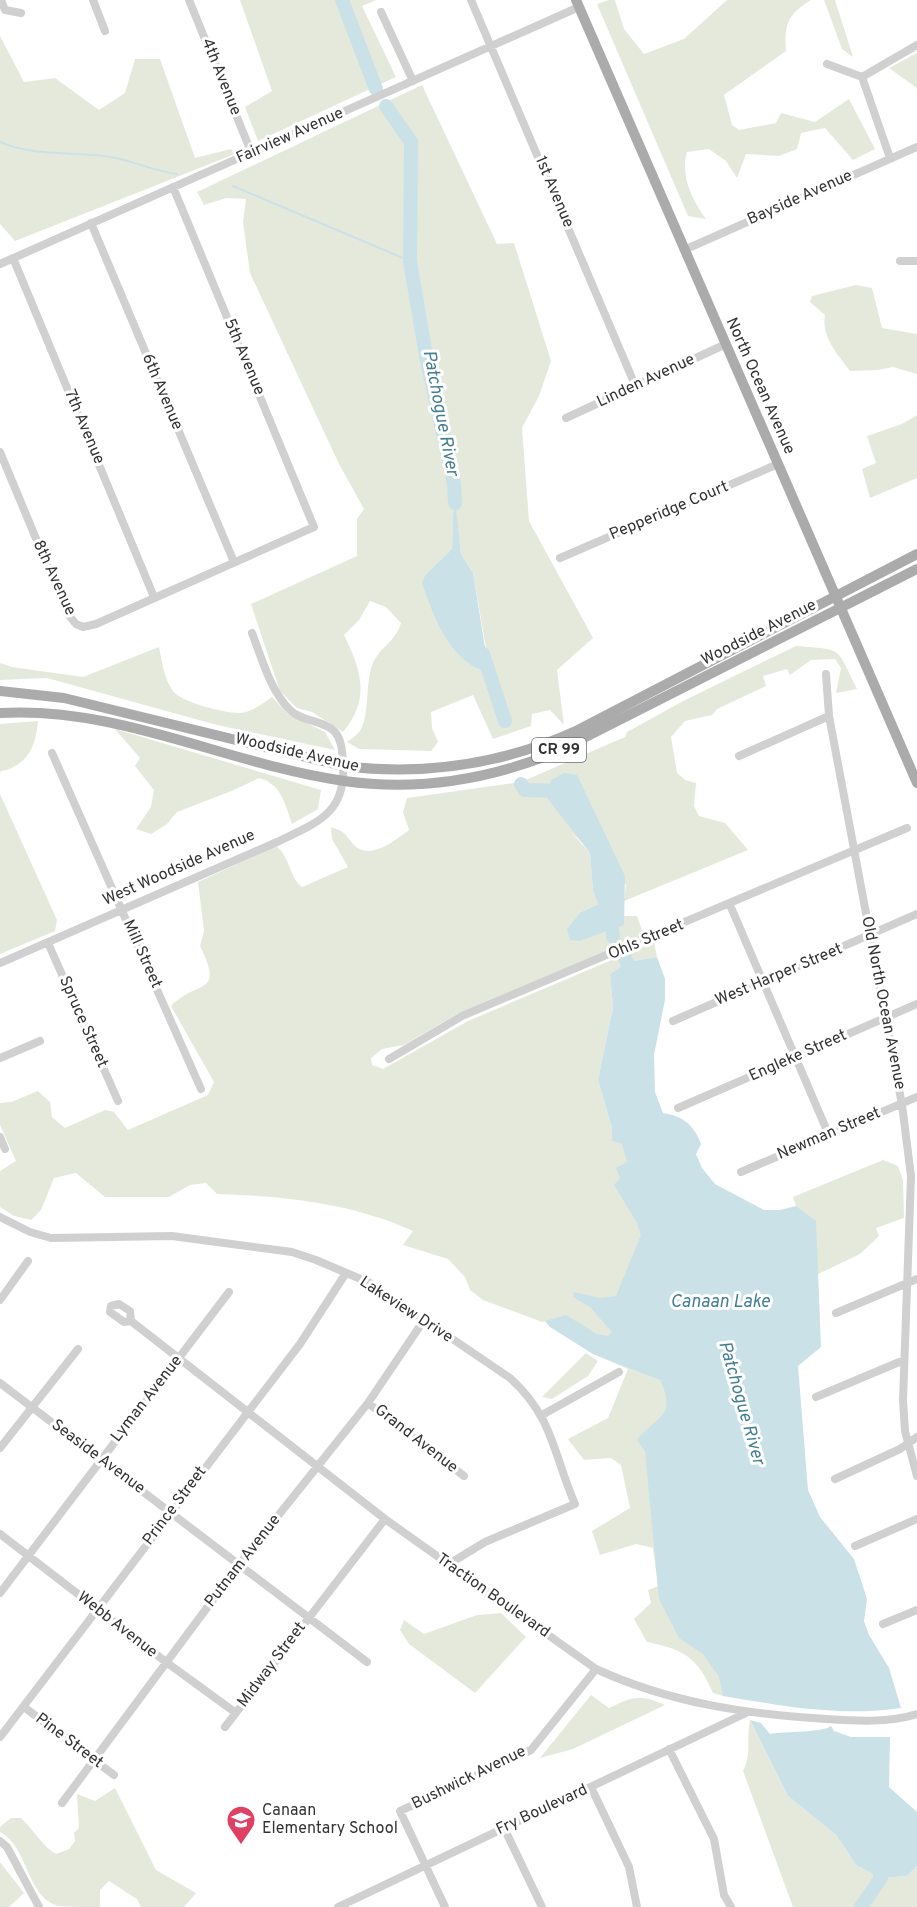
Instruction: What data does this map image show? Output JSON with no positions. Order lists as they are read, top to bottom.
{
  "streets": {
    "main road": ["North Ocean Avenue", "Woodside Avenue", "CR 99"],
    "street": [
      "4th Avenue",
      "Fairview Avenue",
      "1st Avenue",
      "Bayside Avenue",
      "5th Avenue",
      "Linden Avenue",
      "6th Avenue",
      "7th Avenue",
      "Pepperidge Court",
      "8th Avenue",
      "West Woodside Avenue",
      "Ohls Street",
      "Mill Street",
      "West Harper Street",
      "Old North Ocean Avenue",
      "Spruce Street",
      "Engleke Street",
      "Newman Street",
      "Lakeview Drive",
      "Lyman Avenue",
      "Grand Avenue",
      "Seaside Avenue",
      "Prince Street",
      "Putnam Avenue",
      "Traction Boulevard",
      "Webb Avenue",
      "Midway Street",
      "Pine Street",
      "Bushwick Avenue",
      "Fry Boulevard"
    ]
  },
  "crossings": [
    ["4th Avenue", "Fairview Avenue"],
    ["Fairview Avenue", "1st Avenue"],
    ["Fairview Avenue", "5th Avenue"],
    ["Fairview Avenue", "North Ocean Avenue"],
    ["Fairview Avenue", "6th Avenue"],
    ["Fairview Avenue", "7th Avenue"],
    ["1st Avenue", "Linden Avenue"],
    ["Bayside Avenue", "North Ocean Avenue"],
    ["5th Avenue", "6th Avenue"],
    ["Linden Avenue", "North Ocean Avenue"],
    ["North Ocean Avenue", "Pepperidge Court"],
    ["North Ocean Avenue", "Woodside Avenue"],
    ["North Ocean Avenue", "CR 99"],
    ["7th Avenue", "8th Avenue"],
    ["Woodside Avenue", "CR 99"],
    ["Woodside Avenue", "West Woodside Avenue"],
    ["West Woodside Avenue", "Mill Street"],
    ["West Woodside Avenue", "Spruce Street"],
    ["Ohls Street", "Old North Ocean Avenue"],
    ["West Harper Street", "Old North Ocean Avenue"],
    ["Old North Ocean Avenue", "Engleke Street"],
    ["Old North Ocean Avenue", "Newman Street"],
    ["Lakeview Drive", "Prince Street"],
    ["Lakeview Drive", "Putnam Avenue"],
    ["Lakeview Drive", "Traction Boulevard"],
    ["Lyman Avenue", "Seaside Avenue"],
    ["Lyman Avenue", "Traction Boulevard"],
    ["Lyman Avenue", "Webb Avenue"],
    ["Grand Avenue", "Putnam Avenue"],
    ["Seaside Avenue", "Prince Street"],
    ["Seaside Avenue", "Putnam Avenue"],
    ["Seaside Avenue", "Midway Street"],
    ["Prince Street", "Traction Boulevard"],
    ["Prince Street", "Webb Avenue"],
    ["Prince Street", "Pine Street"],
    ["Putnam Avenue", "Traction Boulevard"],
    ["Putnam Avenue", "Webb Avenue"],
    ["Putnam Avenue", "Pine Street"],
    ["Traction Boulevard", "Midway Street"],
    ["Traction Boulevard", "Bushwick Avenue"],
    ["Traction Boulevard", "Fry Boulevard"],
    ["Webb Avenue", "Midway Street"],
    ["Bushwick Avenue", "Fry Boulevard"]
  ],
  "water": ["Patchogue River", "Canaan Lake"],
  "places": {
    "school or university": ["Canaan Elementary School"]
  }
}
